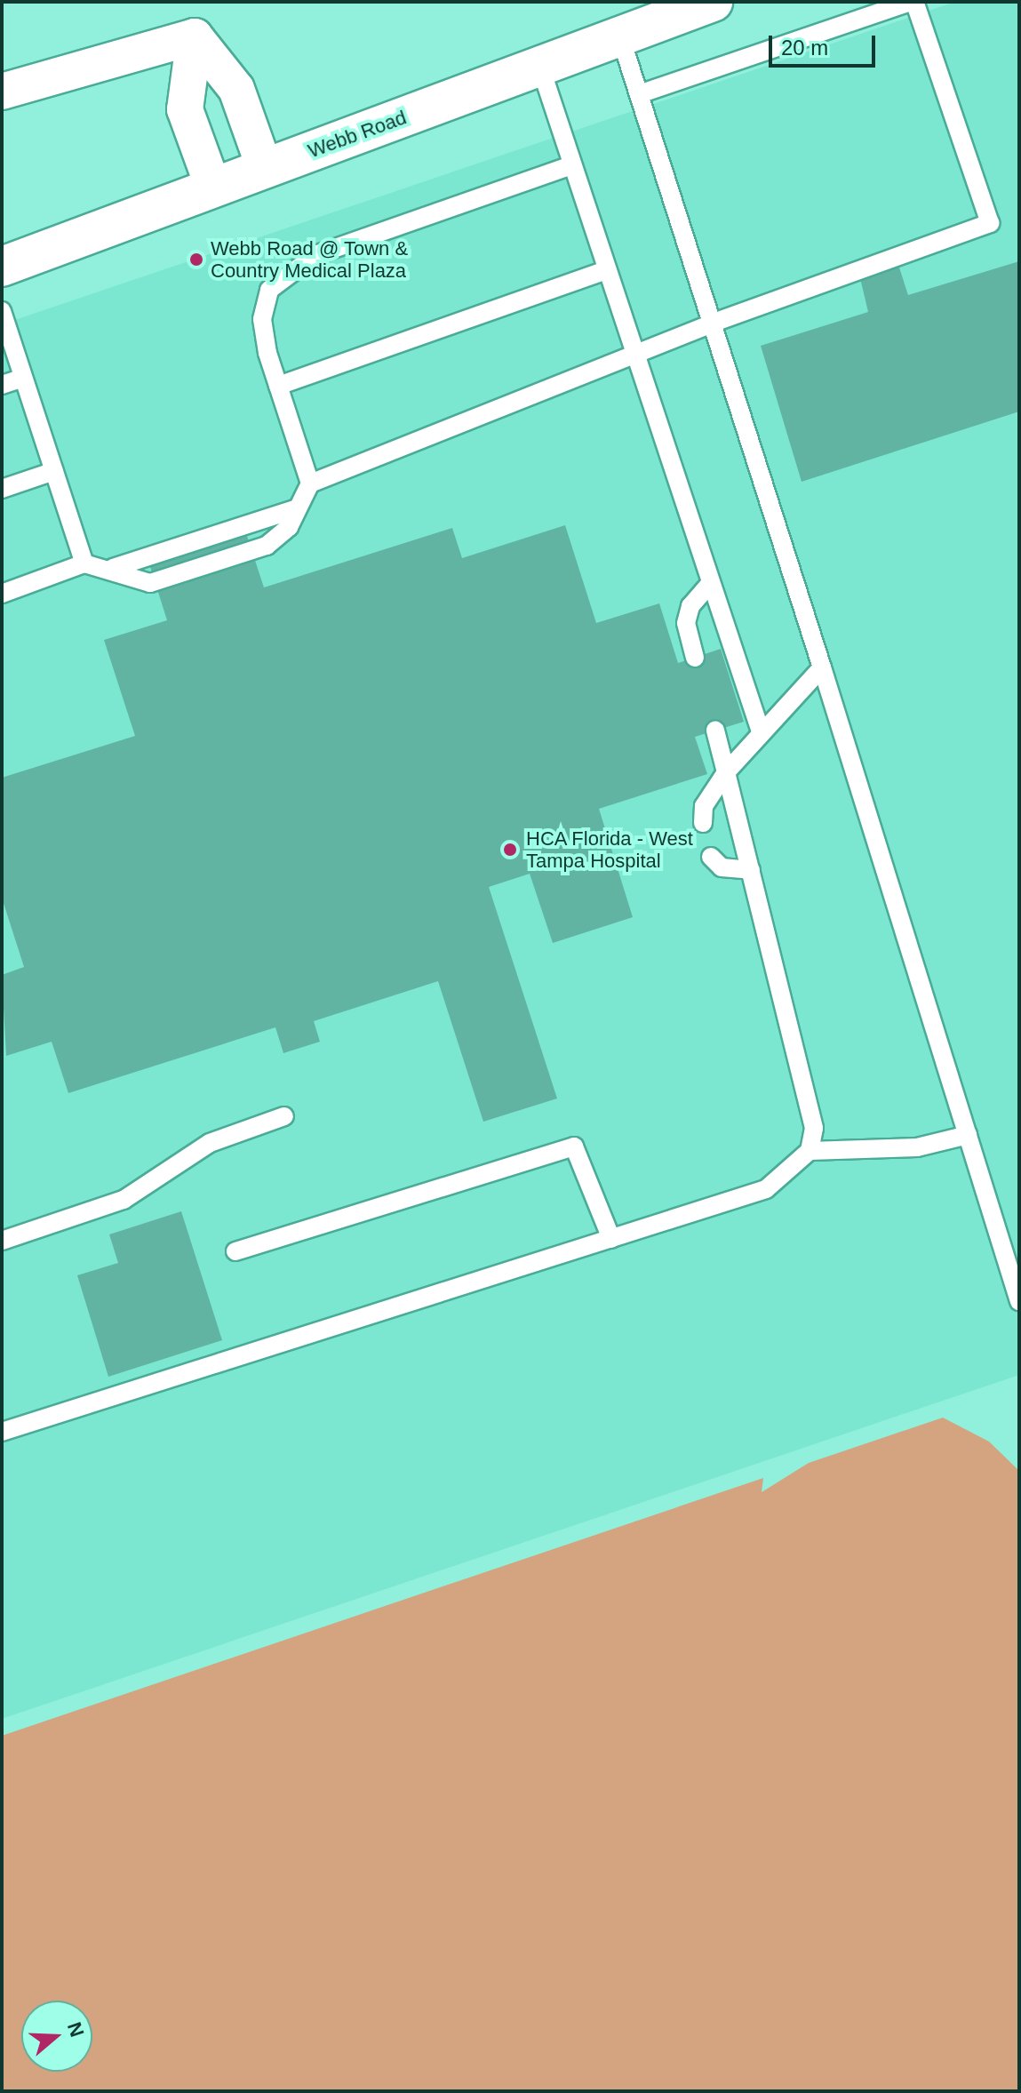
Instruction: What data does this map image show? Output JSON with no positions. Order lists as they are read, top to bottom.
{
  "streets": {
    "street": ["Webb Road"]
  },
  "places": ["Webb Road @ Town & Country Medical Plaza", "HCA Florida - West Tampa Hospital"],
  "scale_bar": "20 m",
  "north": "right"
}
